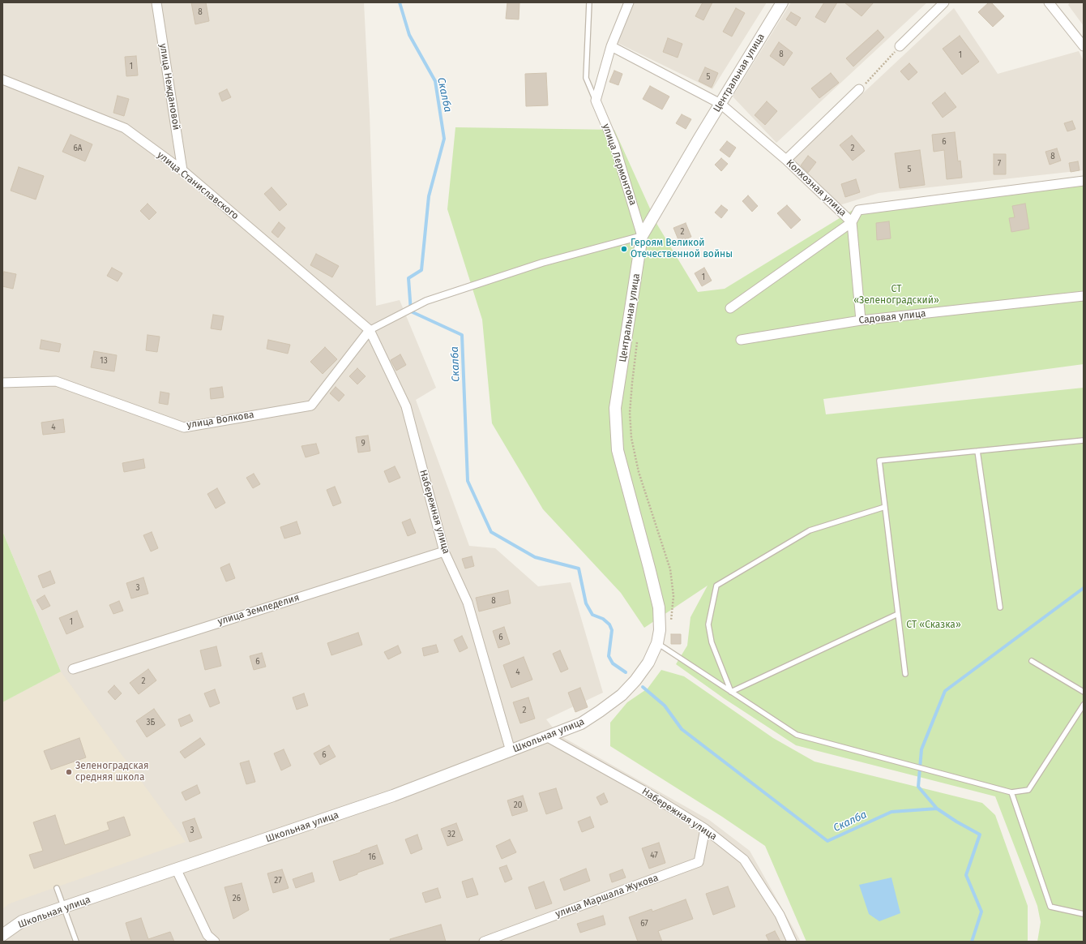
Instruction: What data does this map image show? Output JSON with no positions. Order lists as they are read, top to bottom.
{
  "streets": {
    "street": [
      "Центральная улица",
      "улица Неждановой",
      "улица Лермонтова",
      "улица Станиславского",
      "Колхозная улица",
      "Садовая улица",
      "улица Волкова",
      "Набережная улица",
      "улица Земледелия",
      "Школьная улица",
      "улица Маршала Жукова"
    ]
  },
  "crossings": [
    ["Центральная улица", "улица Лермонтова"],
    ["Центральная улица", "Колхозная улица"],
    ["Центральная улица", "Школьная улица"],
    ["улица Неждановой", "улица Станиславского"],
    ["улица Станиславского", "улица Волкова"],
    ["улица Станиславского", "Набережная улица"],
    ["улица Волкова", "Набережная улица"],
    ["Набережная улица", "улица Земледелия"],
    ["Набережная улица", "Школьная улица"],
    ["Набережная улица", "улица Маршала Жукова"]
  ],
  "water": ["Скалба"],
  "parks": ["СТ «Зеленоградский»", "СТ «Сказка»"],
  "places": ["Героям Великой Отечественной войны", "Зеленоградская средняя школа"],
  "house_numbers": [
    "8",
    "8",
    "1",
    "1",
    "5",
    "6",
    "6А",
    "2",
    "8",
    "7",
    "5",
    "2",
    "1",
    "13",
    "4",
    "9",
    "3",
    "8",
    "1",
    "6",
    "6",
    "4",
    "2",
    "2",
    "3Б",
    "6",
    "20",
    "3",
    "32",
    "47",
    "16",
    "27",
    "26",
    "67"
  ]
}
